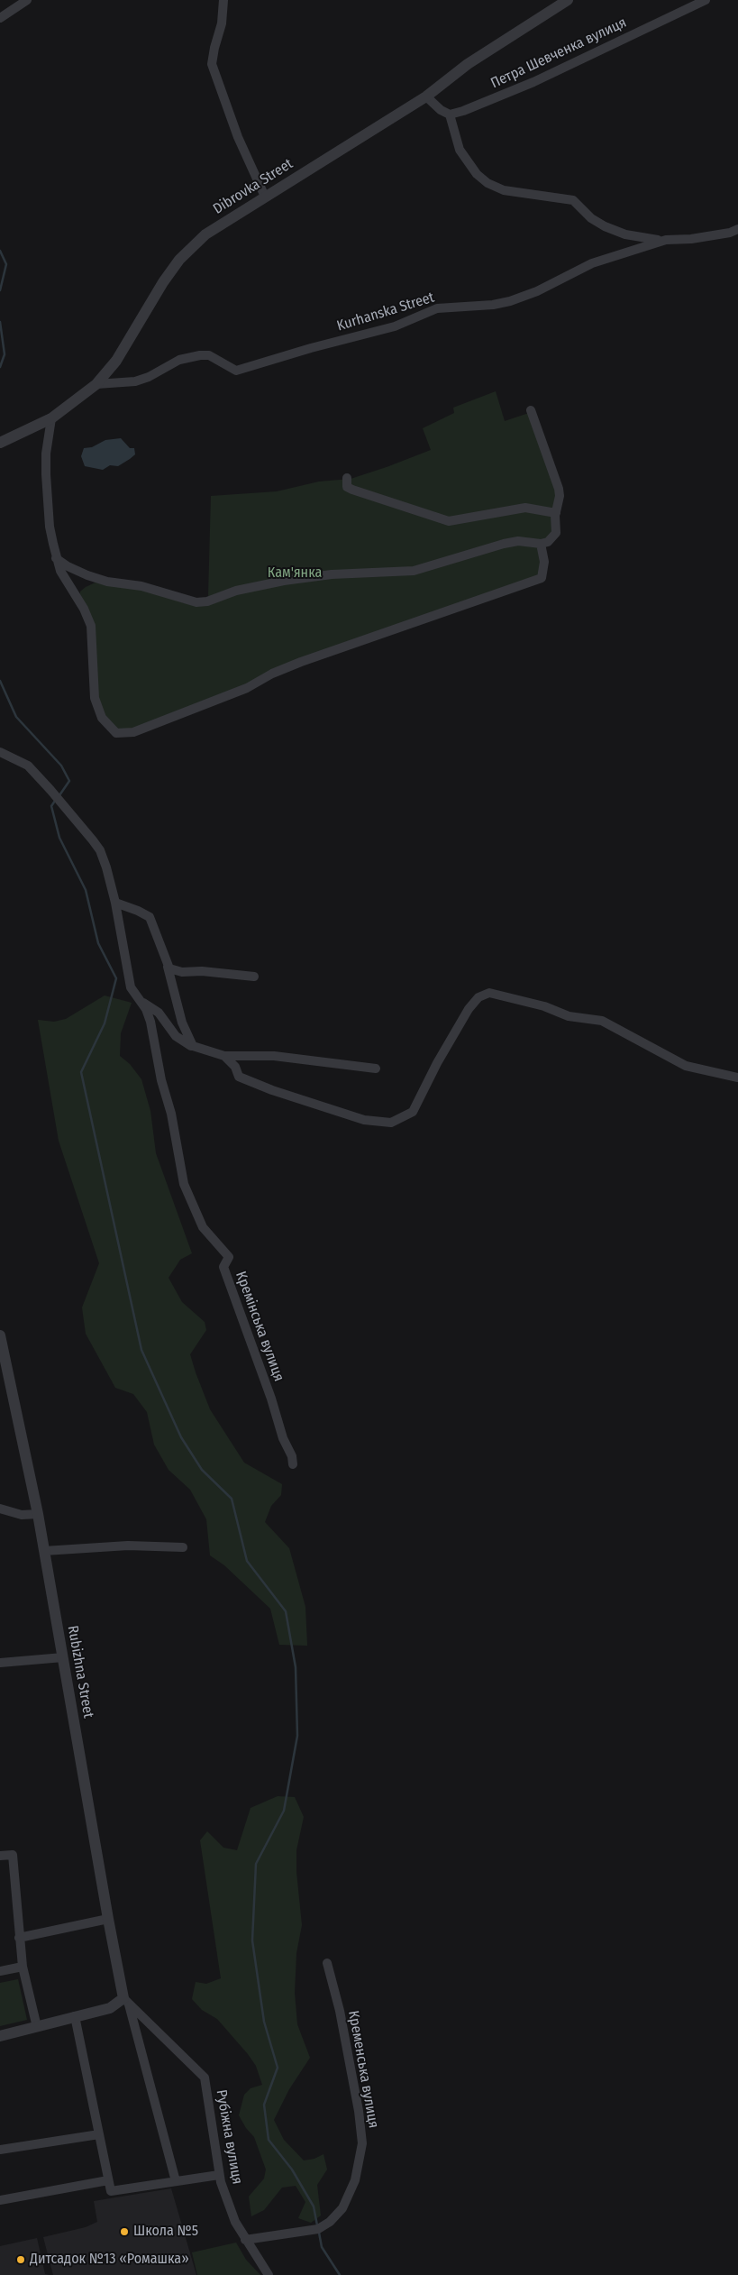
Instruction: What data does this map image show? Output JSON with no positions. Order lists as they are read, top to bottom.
{
  "streets": {
    "street": [
      "Петра Шевченка вулиця",
      "Dibrovka Street",
      "Kurhanska Street",
      "Кремінська вулиця",
      "Rubizhna Street",
      "Кременська вулиця",
      "Рубіжна вулиця"
    ]
  },
  "crossings": [
    ["Dibrovka Street", "Kurhanska Street"],
    ["Rubizhna Street", "Рубіжна вулиця"],
    ["Кременська вулиця", "Рубіжна вулиця"]
  ],
  "parks": ["Кам'янка"],
  "places": ["Школа №5", "Дитсадок №13 «Ромашка»"]
}
